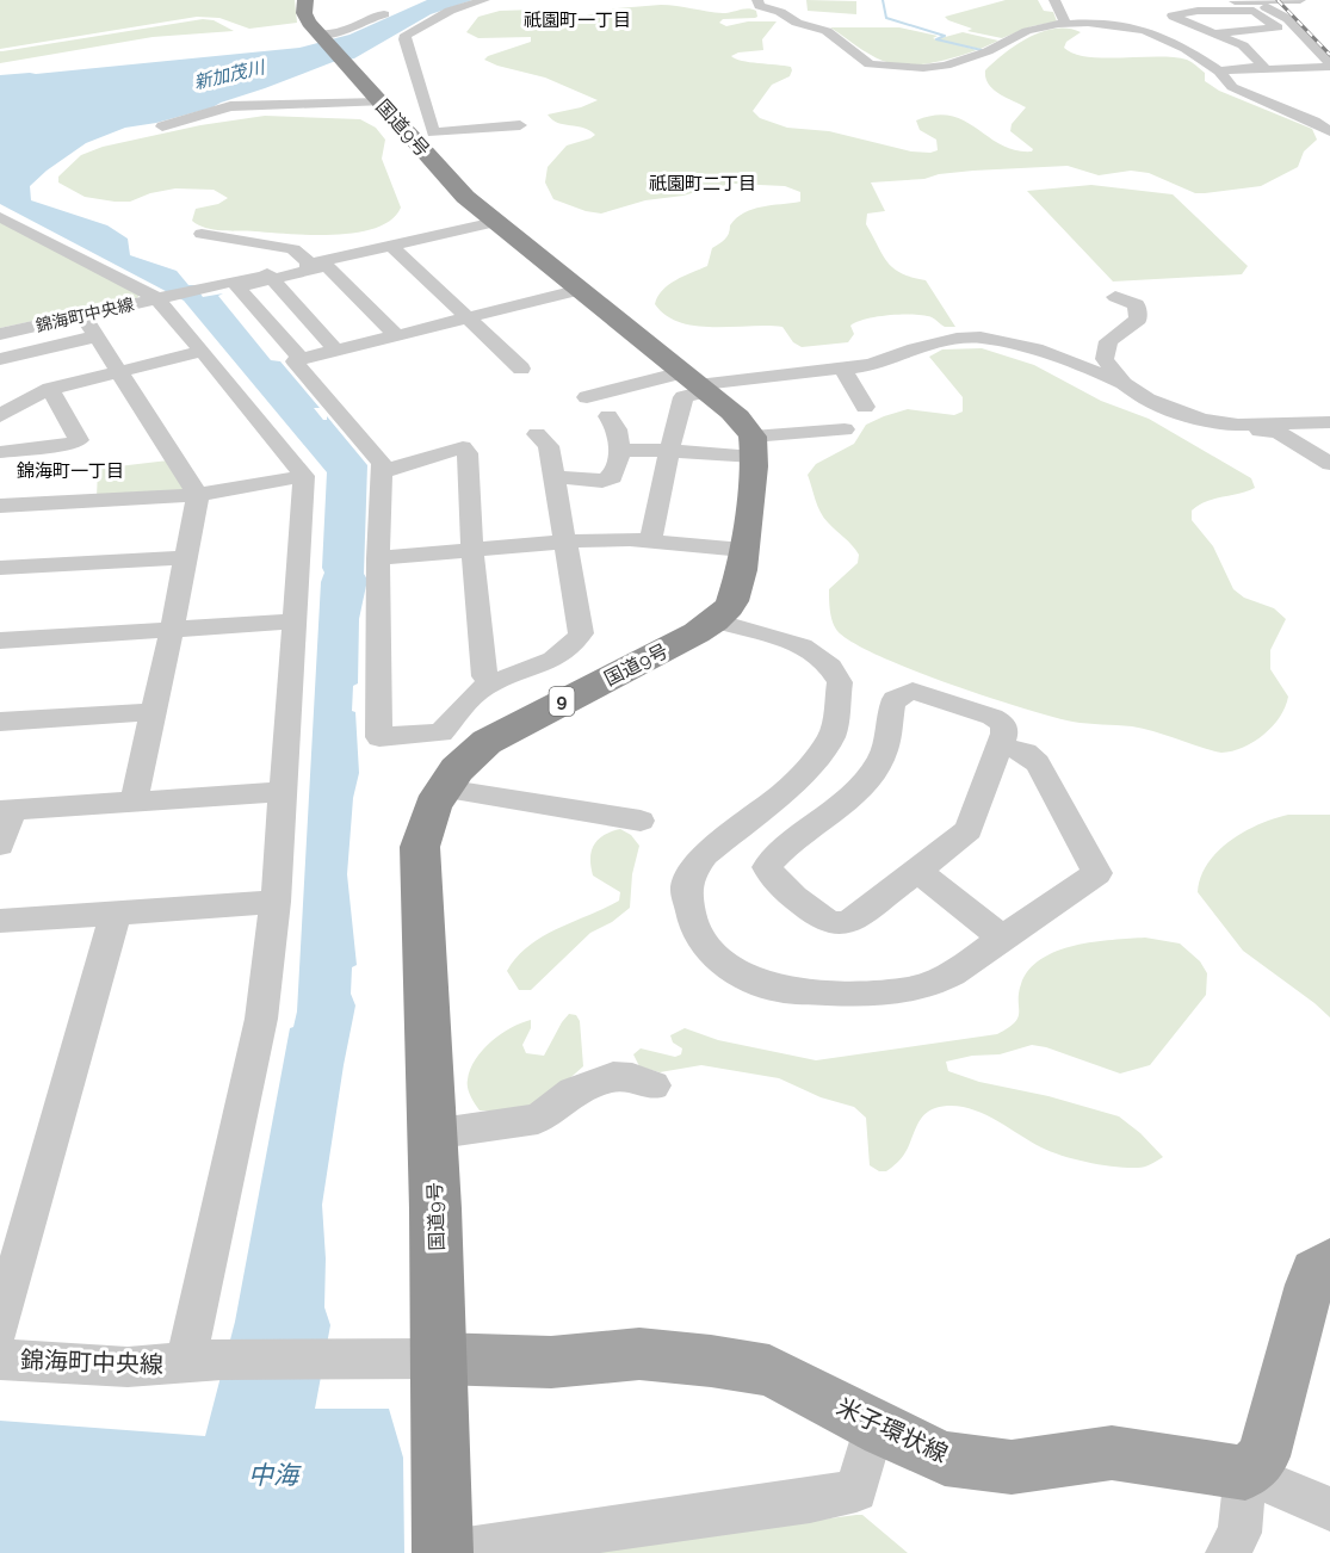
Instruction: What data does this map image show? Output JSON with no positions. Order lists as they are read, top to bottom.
{
  "streets": {
    "highway": ["国道9号", "9"],
    "main road": ["米子環状線"],
    "street": ["錦海町中央線"]
  },
  "crossings": [
    ["国道9号", "錦海町中央線"],
    ["国道9号", "米子環状線"],
    ["錦海町中央線", "米子環状線"]
  ],
  "districts": ["祇園町一丁目", "祇園町二丁目", "錦海町一丁目"],
  "water": ["新加茂川", "中海"]
}
